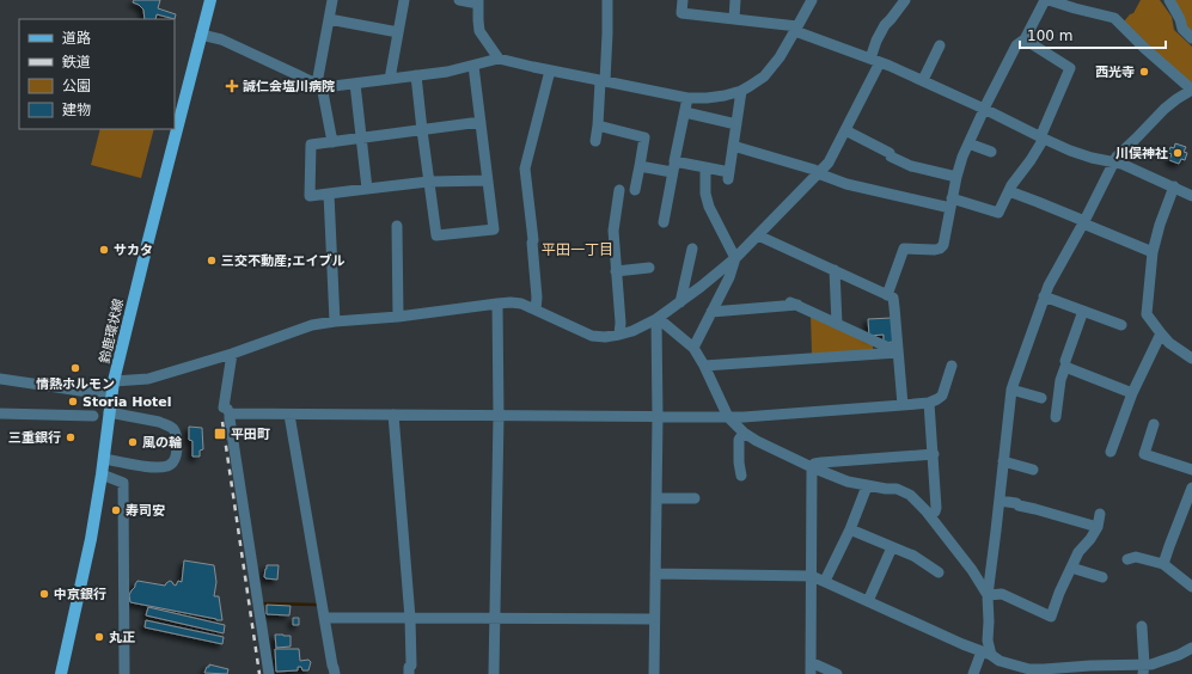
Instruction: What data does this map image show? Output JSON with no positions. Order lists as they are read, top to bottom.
{
  "streets": {
    "main road": ["鈴鹿環状線"]
  },
  "districts": ["平田一丁目"],
  "places": {
    "other": [
      "西光寺",
      "川俣神社",
      "サカタ",
      "三交不動産;エイブル",
      "情熱ホルモン",
      "Storia Hotel",
      "三重銀行",
      "風の輪",
      "寿司安",
      "中京銀行",
      "丸正"
    ],
    "health": ["誠仁会塩川病院"],
    "transit": ["平田町"]
  },
  "legend": [
    "道路",
    "鉄道",
    "公園",
    "建物"
  ],
  "scale_bar": "100 m"
}
